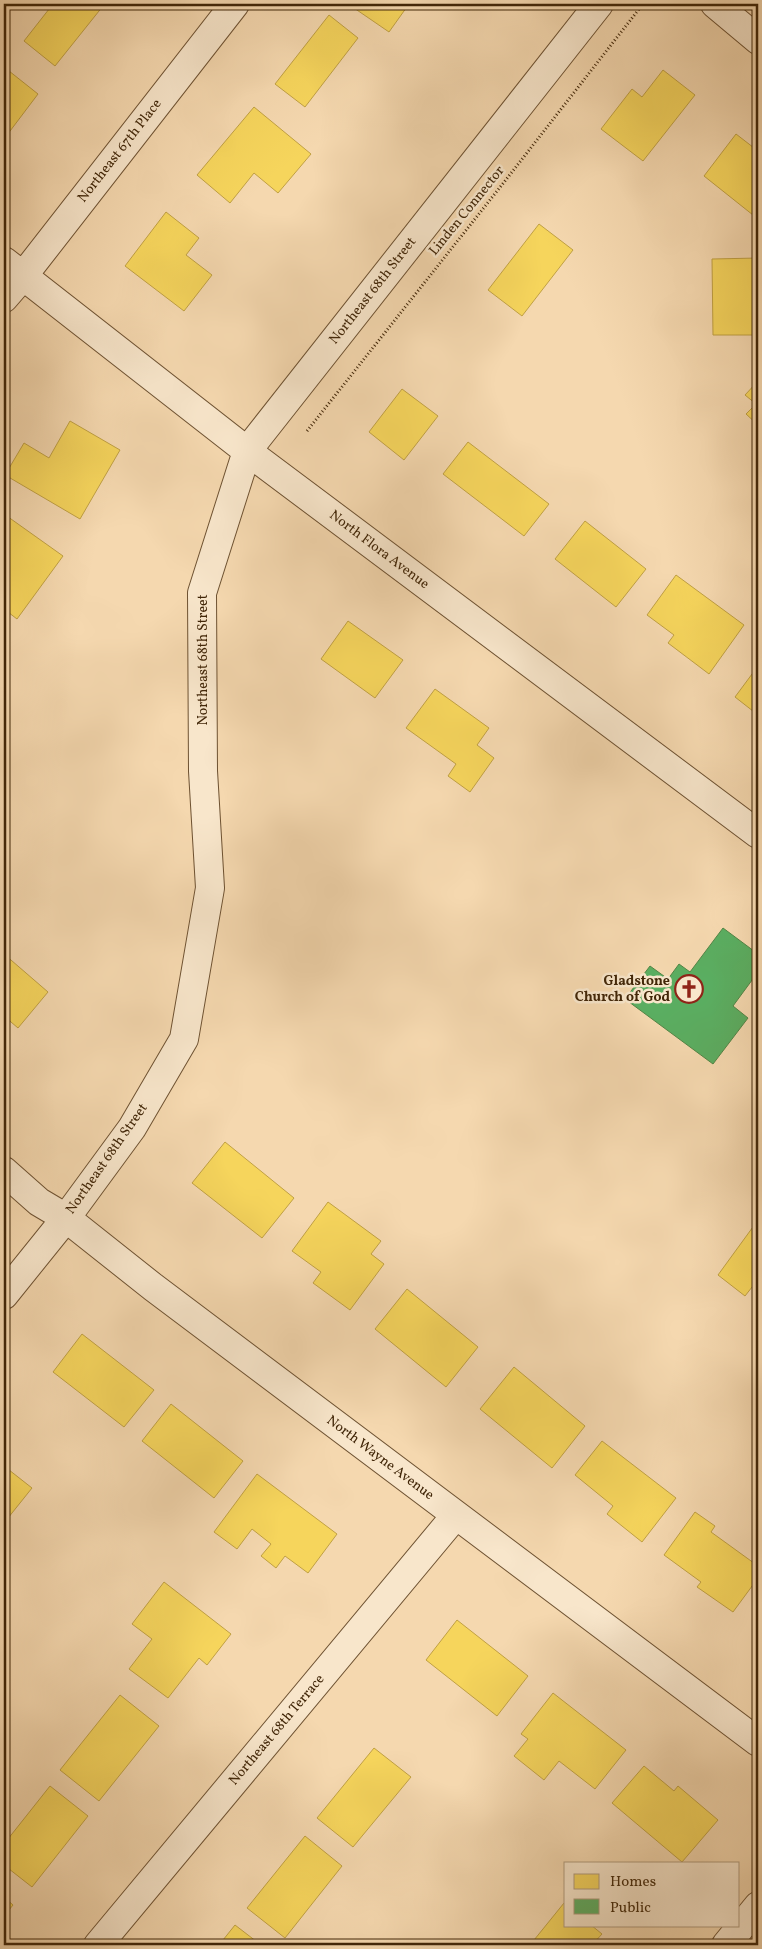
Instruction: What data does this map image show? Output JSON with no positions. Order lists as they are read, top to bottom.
{
  "streets": {
    "street": [
      "Northeast 67th Place",
      "Northeast 68th Street",
      "North Flora Avenue",
      "North Wayne Avenue",
      "Northeast 68th Terrace"
    ],
    "path": ["Linden Connector"]
  },
  "crossings": [
    ["Northeast 67th Place", "North Flora Avenue"],
    ["Northeast 68th Street", "North Flora Avenue"],
    ["Northeast 68th Street", "North Wayne Avenue"],
    ["North Wayne Avenue", "Northeast 68th Terrace"]
  ],
  "places": {
    "church": ["Gladstone Church of God"]
  },
  "legend": ["Homes", "Public"]
}
